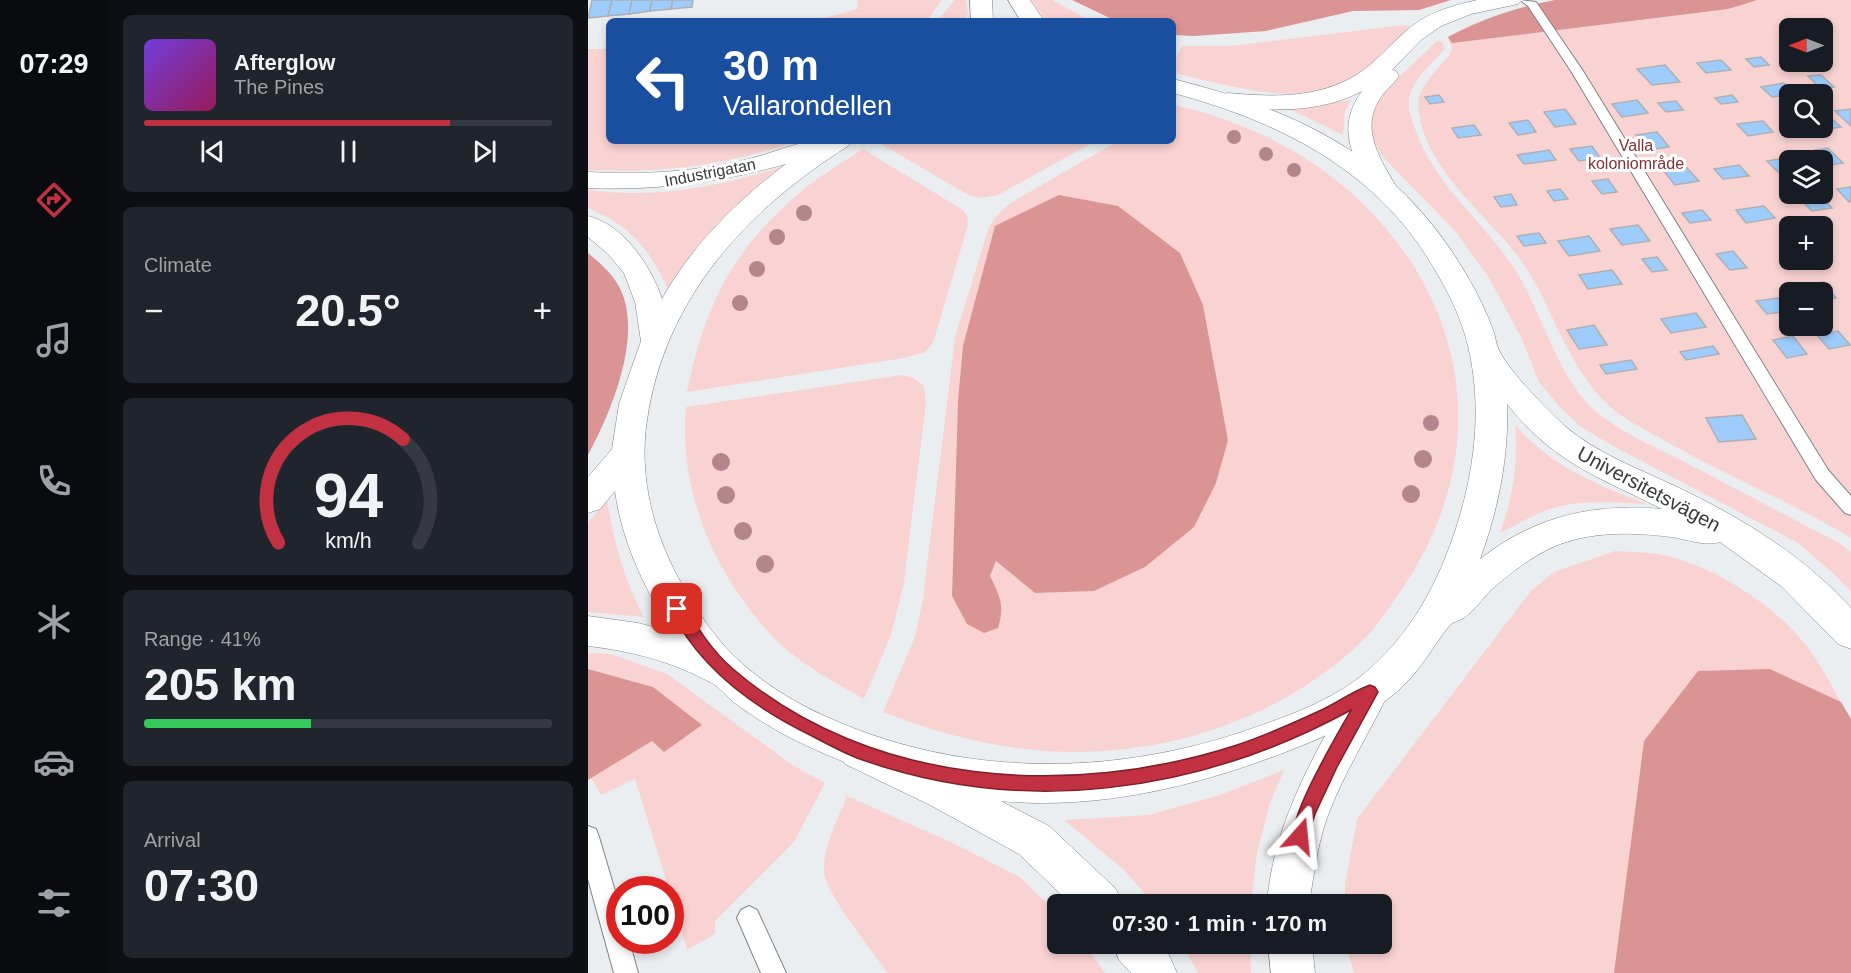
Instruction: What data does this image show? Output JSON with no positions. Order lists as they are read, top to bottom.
{
  "streets": {
    "main road": ["Industrigatan", "Universitetsvägen"]
  },
  "parks": ["Valla koloniområde"],
  "north": "left",
  "page": {
    "tabs": "07:29",
    "map_buttons": ["+", "−"],
    "turn": ["30 m", "Vallarondellen"],
    "song": ["Afterglow", "The Pines"],
    "tile": [
      "Climate",
      ["Range · 41%", "205 km"],
      ["Arrival", "07:30"]
    ],
    "heat": ["−", "20.5°", "+"],
    "limit": "100",
    "trip": "07:30 · 1 min · 170 m",
    "gauge": ["94", "km/h"]
  }
}
